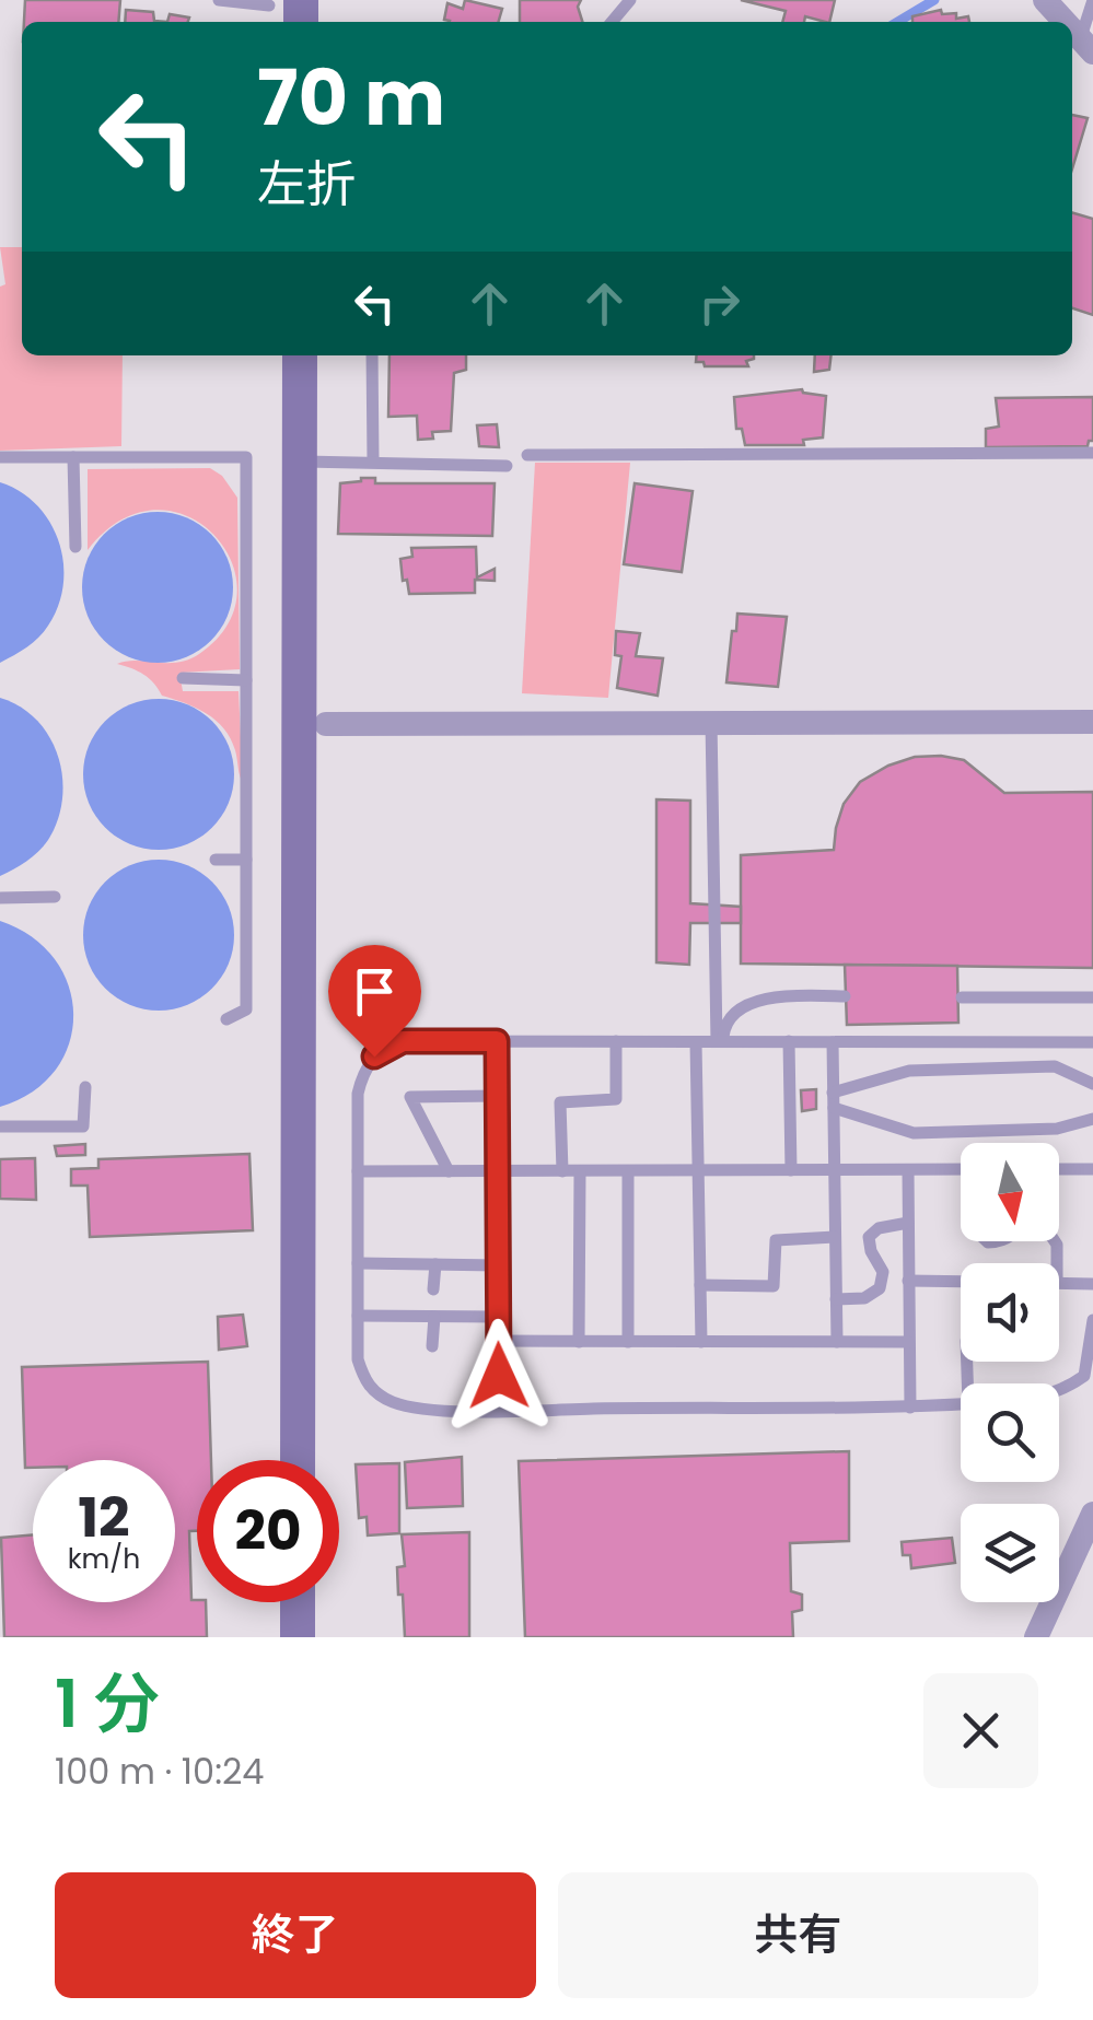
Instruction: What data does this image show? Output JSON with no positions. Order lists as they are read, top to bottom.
{
  "north": "bottom",
  "page": {
    "turn": ["70 m", "左折"],
    "speed": "12 km/h",
    "limit": "20",
    "heading": ["1 分", "100 m · 10:24"],
    "buttons": ["終了", "共有"]
  }
}
